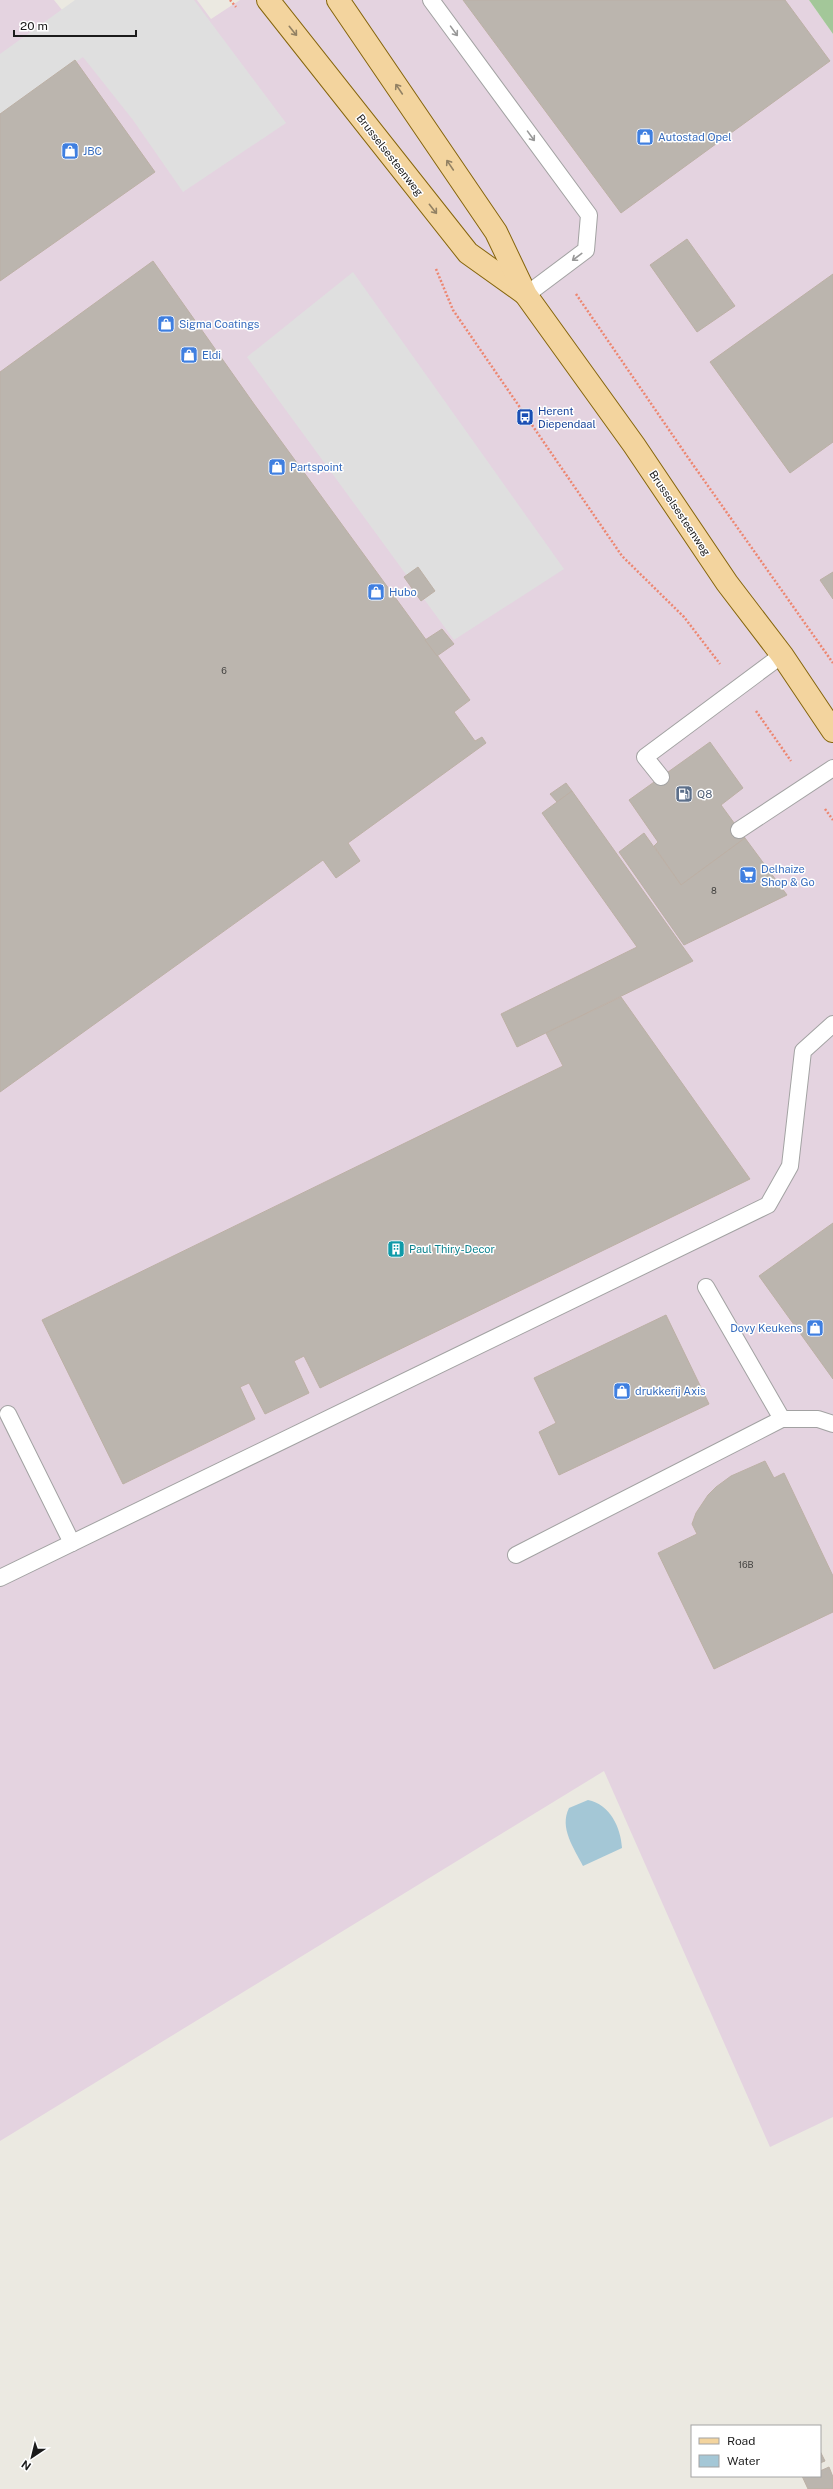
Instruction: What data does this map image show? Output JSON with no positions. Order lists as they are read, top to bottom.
{
  "streets": {
    "main road": ["Brusselsesteenweg"]
  },
  "places": {
    "shop": [
      "Autostad Opel",
      "JBC",
      "Sigma Coatings",
      "Eldi",
      "Partspoint",
      "Hubo",
      "Dovy Keukens",
      "drukkerij Axis"
    ],
    "bus stop": ["Herent Diependaal"],
    "fuel station": ["Q8"],
    "supermarket": ["Delhaize Shop & Go"],
    "building": ["Paul Thiry-Decor"]
  },
  "house_numbers": ["6", "8", "16B"],
  "legend": ["Road", "Water"],
  "scale_bar": "20 m",
  "north": "bottom left"
}
